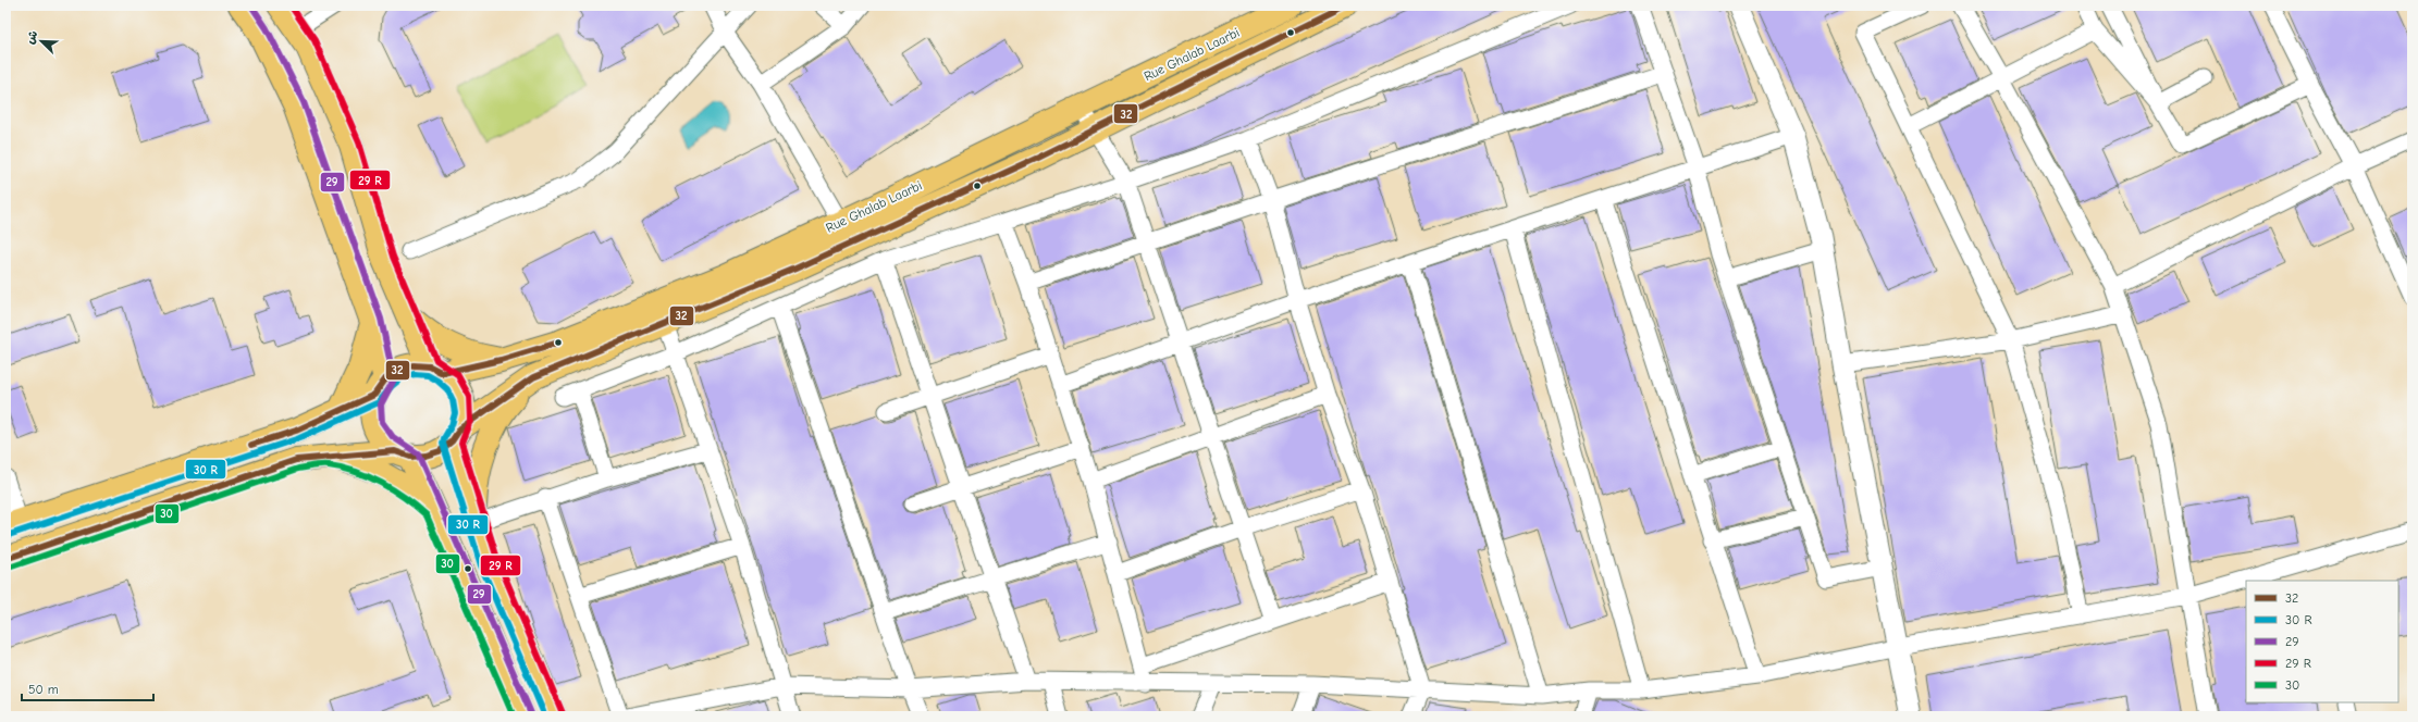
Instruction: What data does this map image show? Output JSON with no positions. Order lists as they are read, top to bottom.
{
  "streets": {
    "main road": ["Rue Ghalab Laarbi"]
  },
  "lines": ["transit line 32", "transit line 29", "transit line 30"],
  "legend": [
    "32",
    "30 R",
    "29",
    "29 R",
    "30"
  ],
  "scale_bar": "50 m",
  "north": "top left"
}
